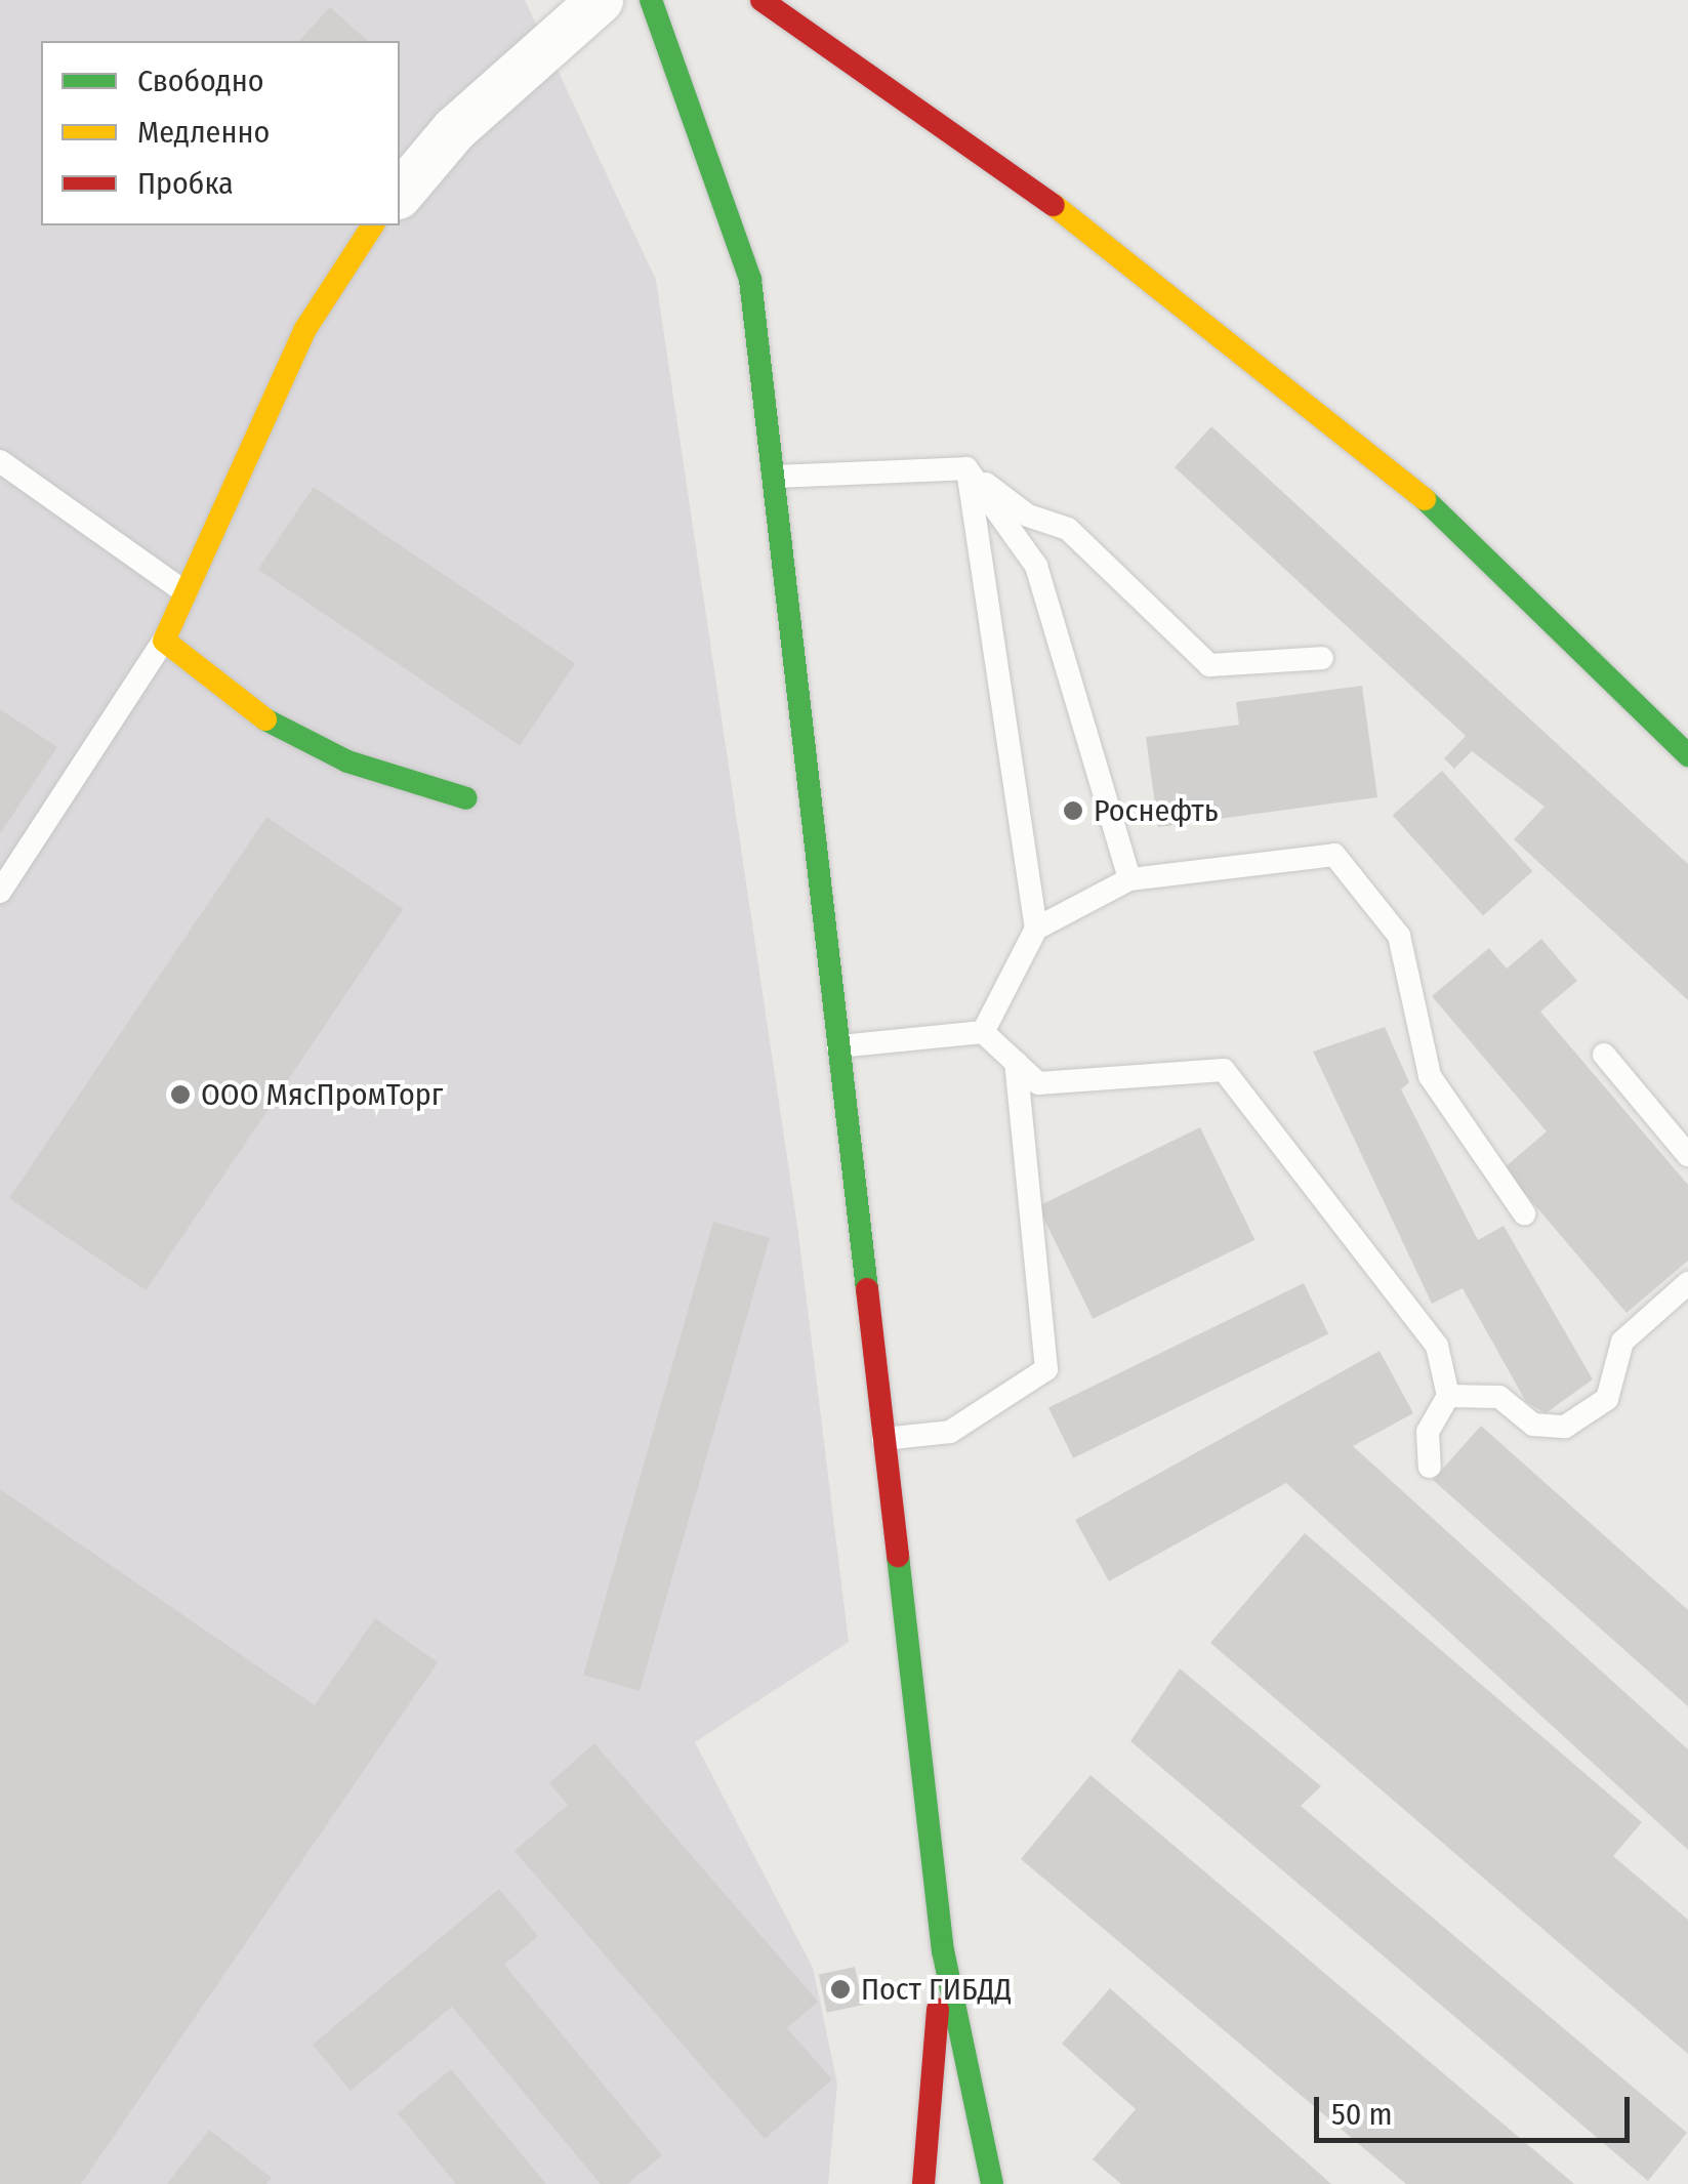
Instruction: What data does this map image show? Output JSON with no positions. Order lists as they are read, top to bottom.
{
  "places": ["Роснефть", "ООО МясПромТорг", "Пост ГИБДД"],
  "legend": ["Свободно", "Медленно", "Пробка"],
  "scale_bar": "50 m"
}
